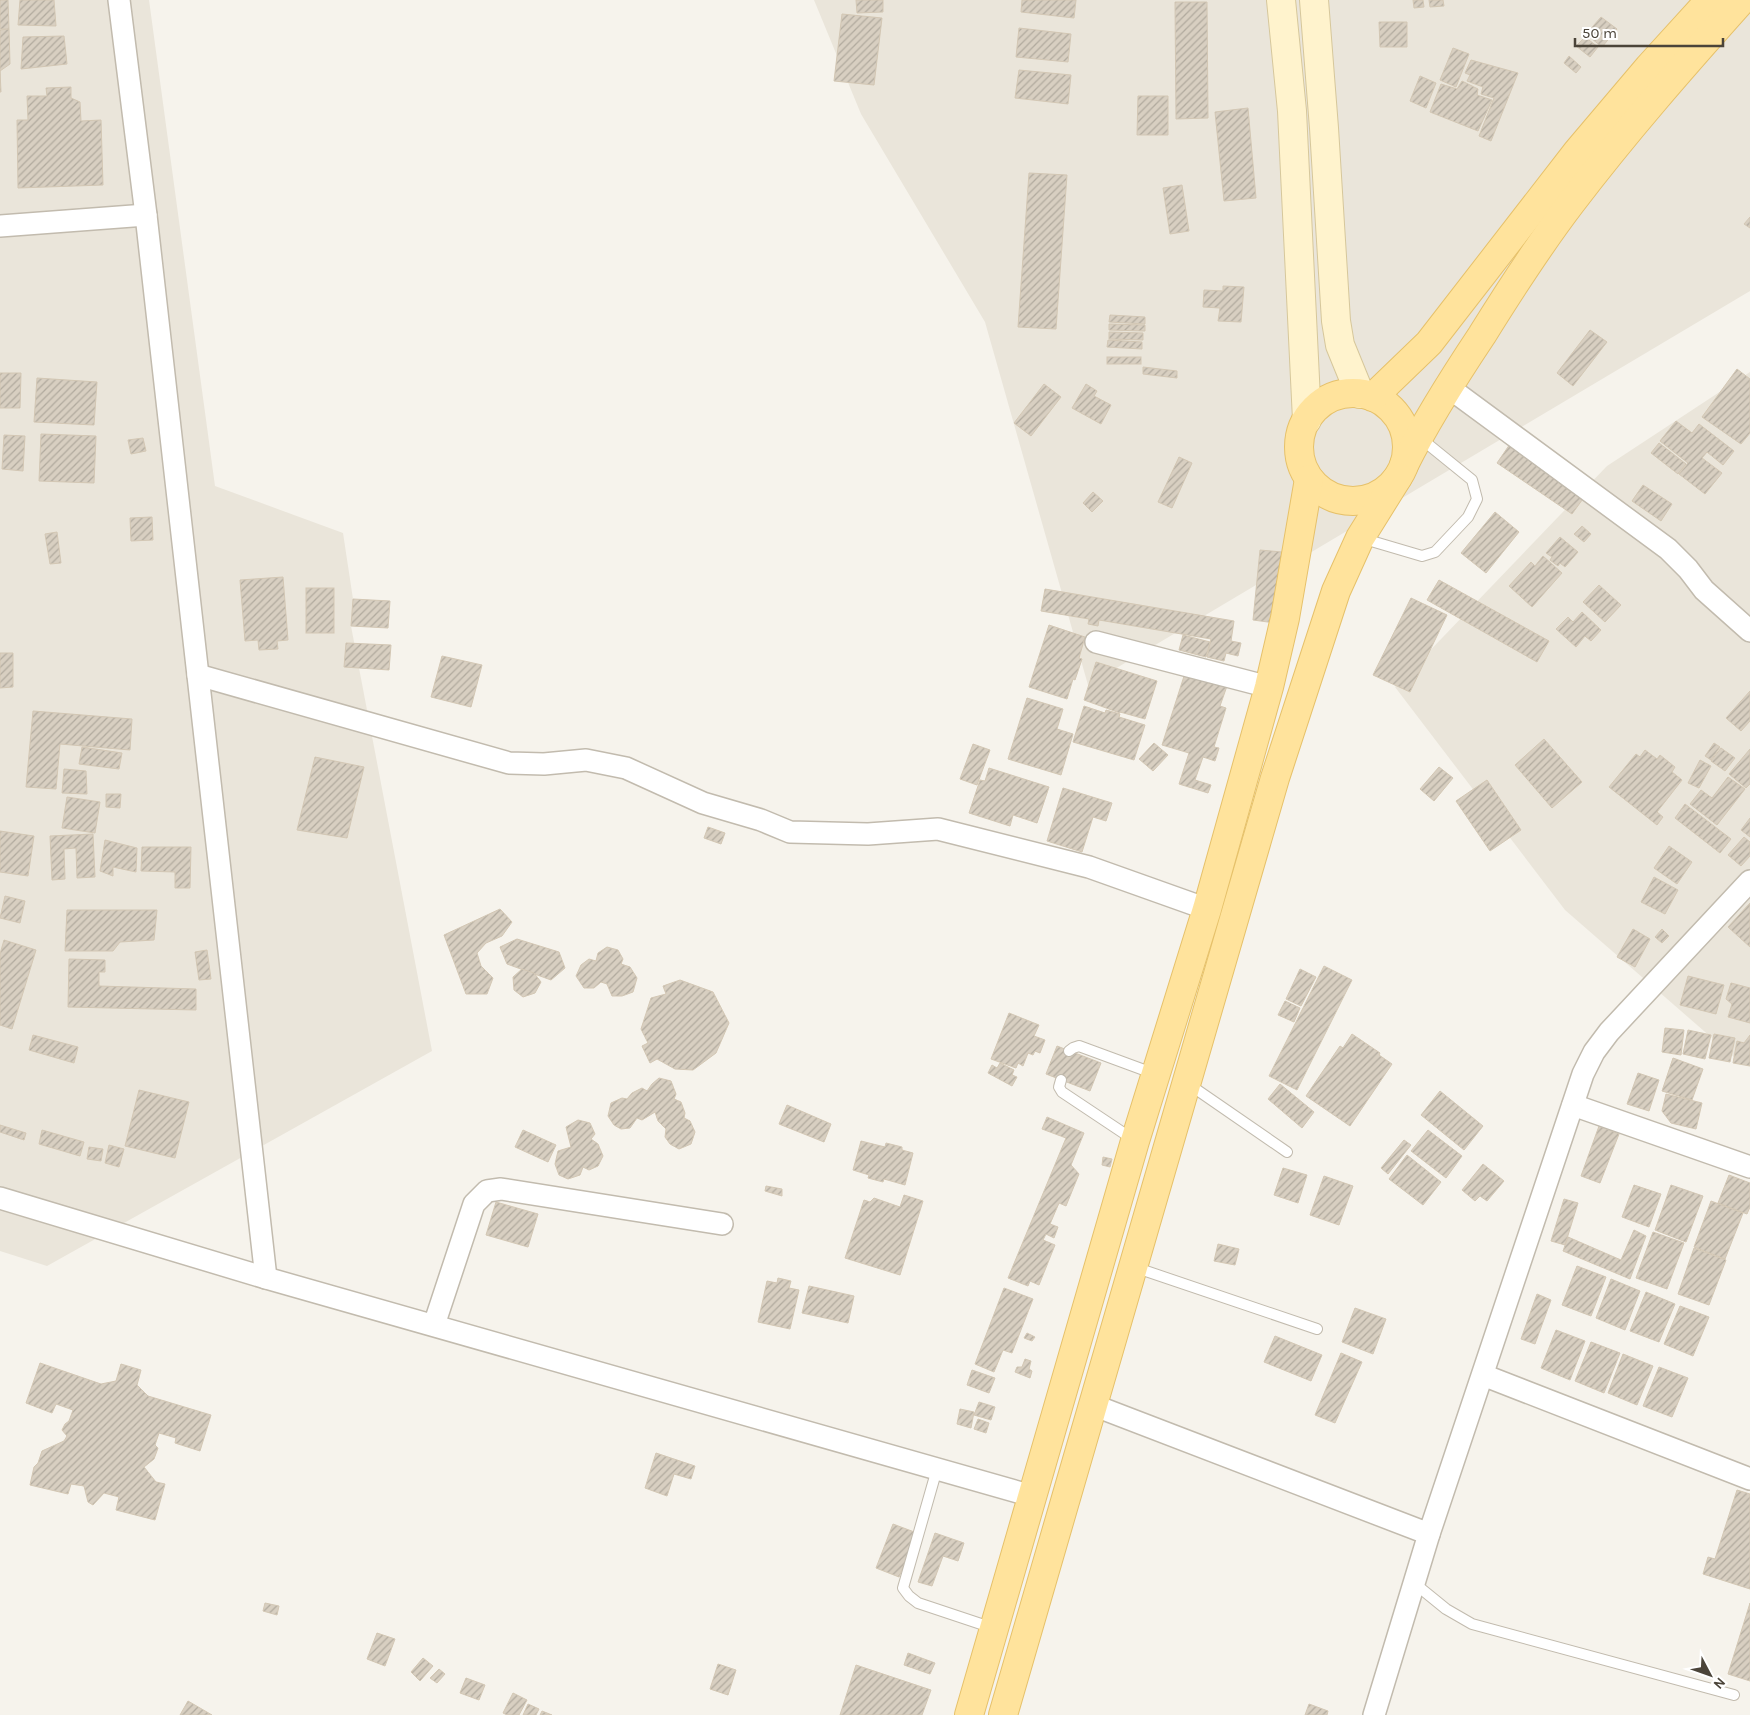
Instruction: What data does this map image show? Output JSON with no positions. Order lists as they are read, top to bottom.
{
  "scale_bar": "50 m",
  "north": "bottom right"
}
